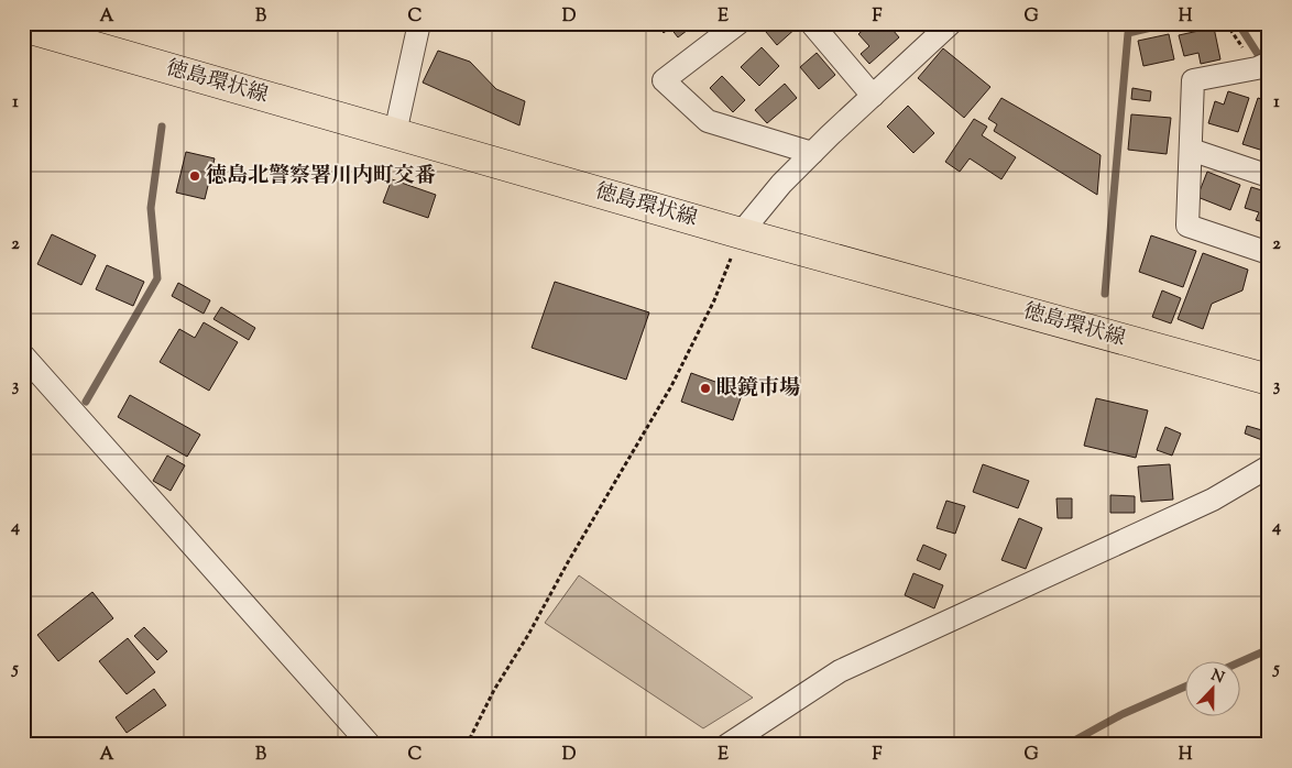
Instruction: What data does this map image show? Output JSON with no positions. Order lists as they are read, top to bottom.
{
  "streets": {
    "main road": ["徳島環状線"]
  },
  "places": ["徳島北警察署川内町交番", "眼鏡市場"],
  "north": "top",
  "grid": {
    "columns": [
      "A",
      "B",
      "C",
      "D",
      "E",
      "F",
      "G",
      "H"
    ],
    "rows": [
      "1",
      "2",
      "3",
      "4",
      "5"
    ]
  }
}
